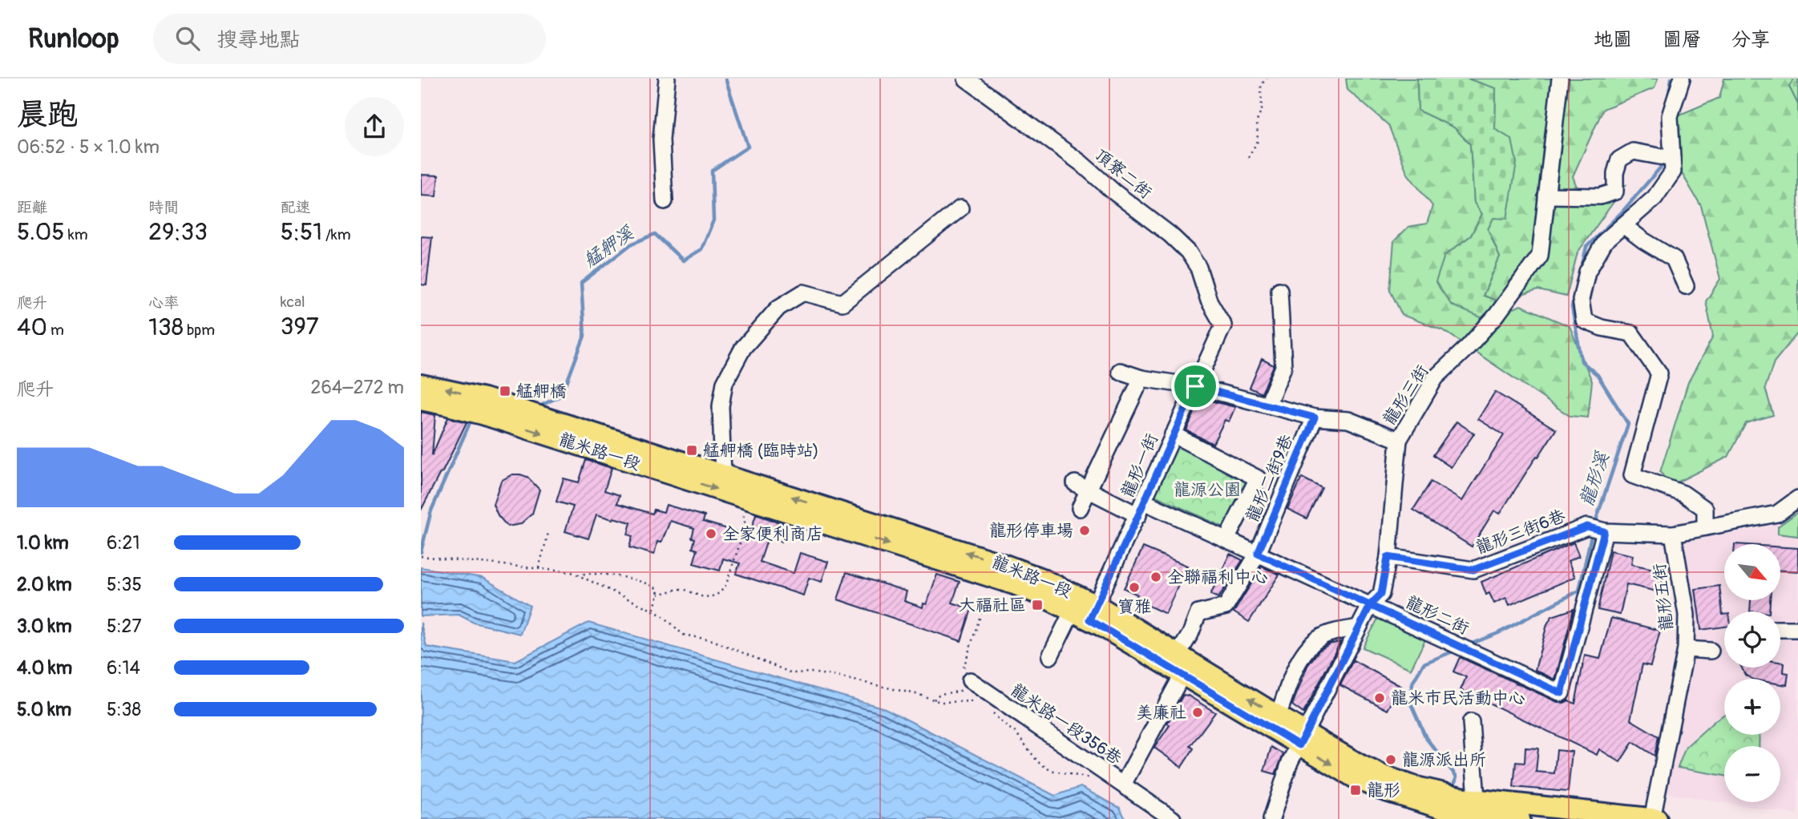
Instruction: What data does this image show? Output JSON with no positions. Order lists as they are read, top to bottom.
{
  "streets": {
    "main road": ["龍米路一段"],
    "street": [
      "頂寮二街",
      "龍形三街",
      "龍形一街",
      "龍形二街9巷",
      "龍形三街6巷",
      "龍形五街",
      "龍形二街",
      "龍米路一段356巷"
    ]
  },
  "crossings": [
    ["頂寮二街", "龍形一街"],
    ["龍形三街", "龍米路一段"],
    ["龍形三街", "龍形三街6巷"],
    ["龍形三街", "龍形二街"],
    ["龍米路一段", "龍形一街"],
    ["龍米路一段", "龍形二街9巷"],
    ["龍米路一段", "龍形五街"],
    ["龍米路一段", "龍米路一段356巷"],
    ["龍形一街", "龍形二街"],
    ["龍形二街9巷", "龍形二街"],
    ["龍形三街6巷", "龍形二街"]
  ],
  "water": ["艋舺溪", "龍形溪"],
  "parks": ["龍源公園"],
  "places": {
    "transit": [
      "艋舺橋",
      "艋舺橋 (臨時站)",
      "大福社區",
      "龍形"
    ],
    "other": [
      "龍形停車場",
      "全家便利商店",
      "全聯福利中心",
      "寶雅",
      "龍米市民活動中心",
      "美廉社",
      "龍源派出所"
    ]
  },
  "north": "bottom right",
  "page": {
    "header": "Runloop",
    "search": "搜尋地點",
    "nav": ["地圖", "圖層", "分享"],
    "heading": ["晨跑", "06:52 · 5 × 1.0 km"],
    "stats": [
      ["距離", "5.05 km"],
      ["時間", "29:33"],
      ["配速", "5:51 /km"],
      ["爬升", "40 m"],
      ["心率", "138 bpm"],
      ["kcal", "397"]
    ],
    "chart": ["爬升", "264–272 m"],
    "list": [
      {
        "name": "1.0 km",
        "note": "6:21"
      },
      {
        "name": "2.0 km",
        "note": "5:35"
      },
      {
        "name": "3.0 km",
        "note": "5:27"
      },
      {
        "name": "4.0 km",
        "note": "6:14"
      },
      {
        "name": "5.0 km",
        "note": "5:38"
      }
    ],
    "map_buttons": ["+", "−"]
  }
}
